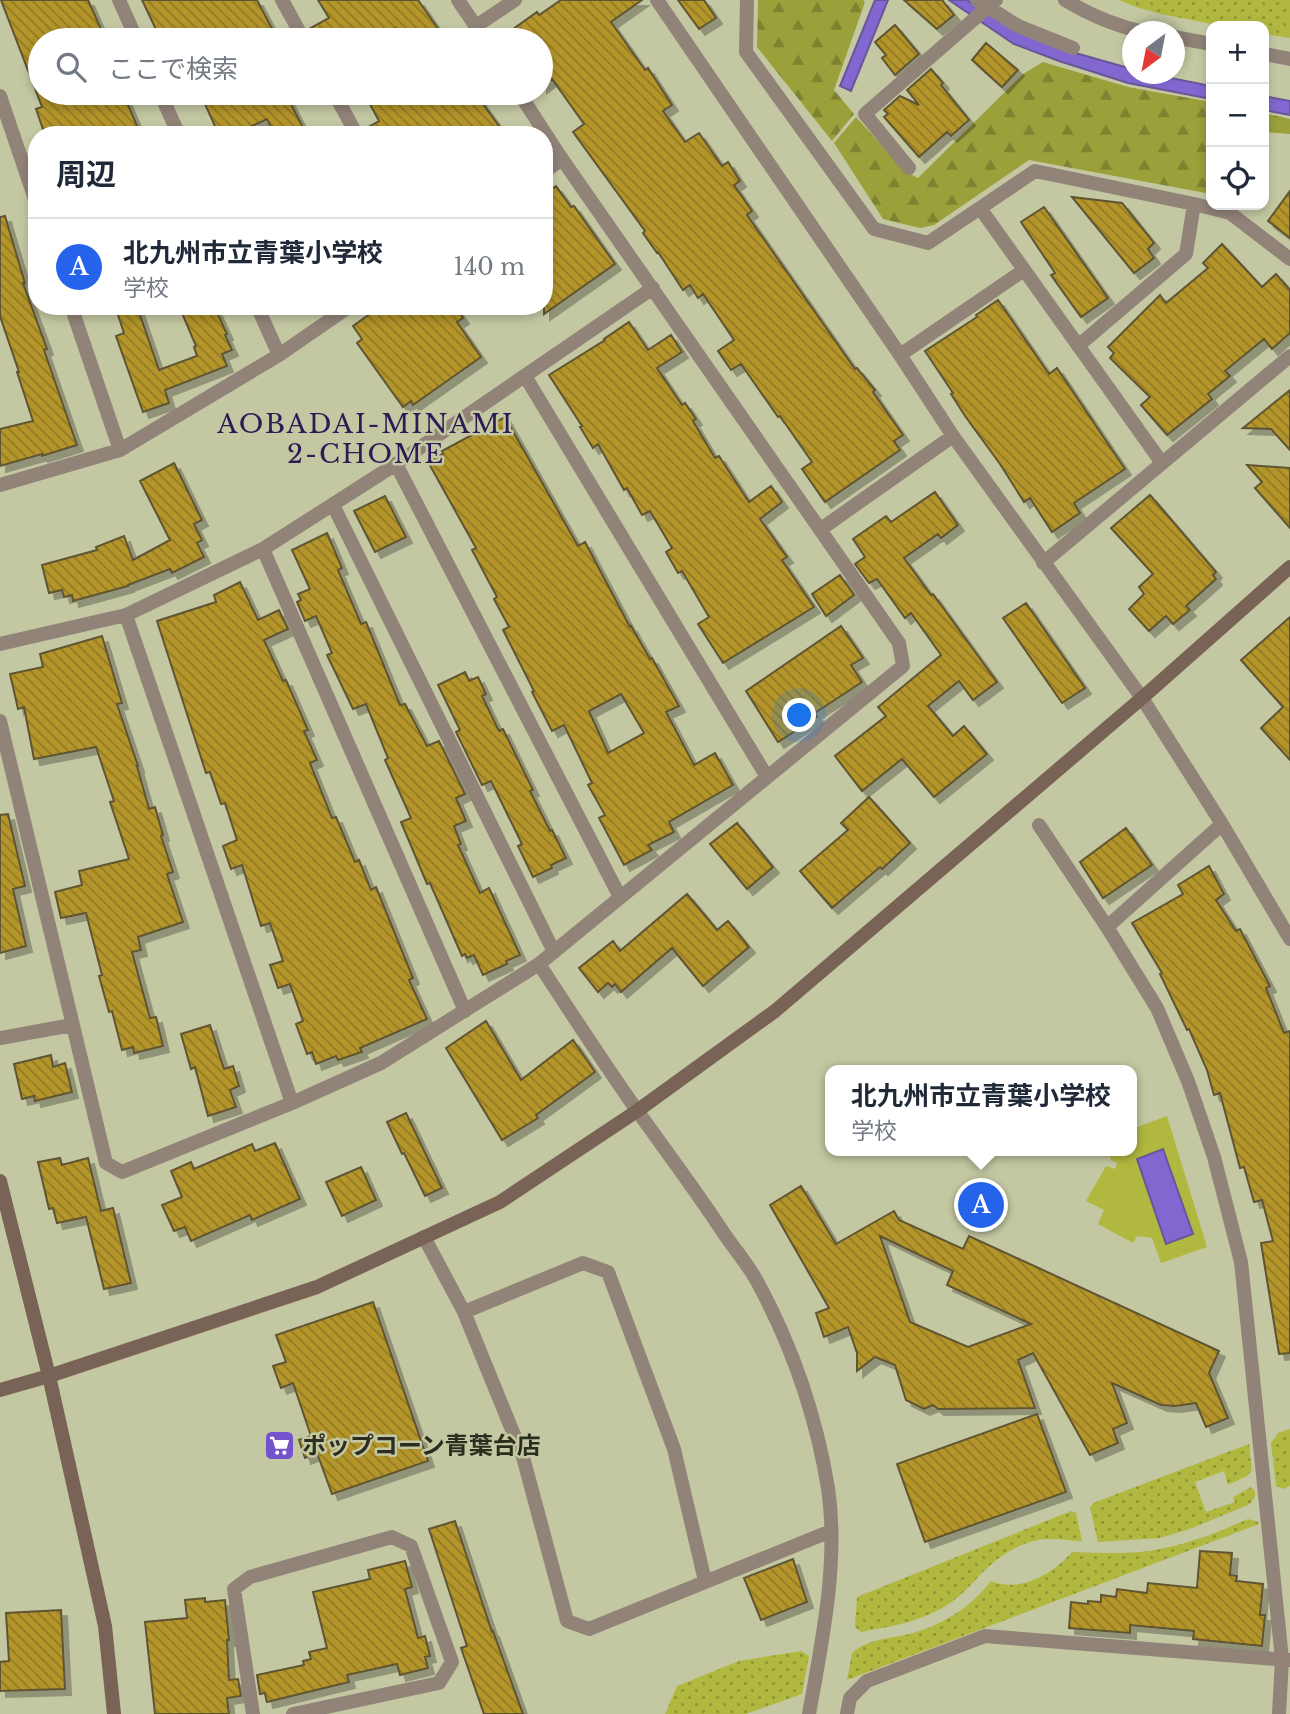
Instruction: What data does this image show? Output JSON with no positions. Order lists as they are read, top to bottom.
{
  "districts": ["AOBADAI-MINAMI 2-CHOME"],
  "places": {
    "supermarket": ["ポップコーン青葉台店"]
  },
  "north": "bottom left",
  "page": {
    "map_buttons": ["+", "−"],
    "search": "ここで検索",
    "heading": "周辺",
    "list": [
      {
        "mark": "A",
        "name": "北九州市立青葉小学校",
        "note": "学校",
        "value": "140 m"
      }
    ],
    "popup": ["北九州市立青葉小学校", "学校"],
    "pins": "A"
  }
}
